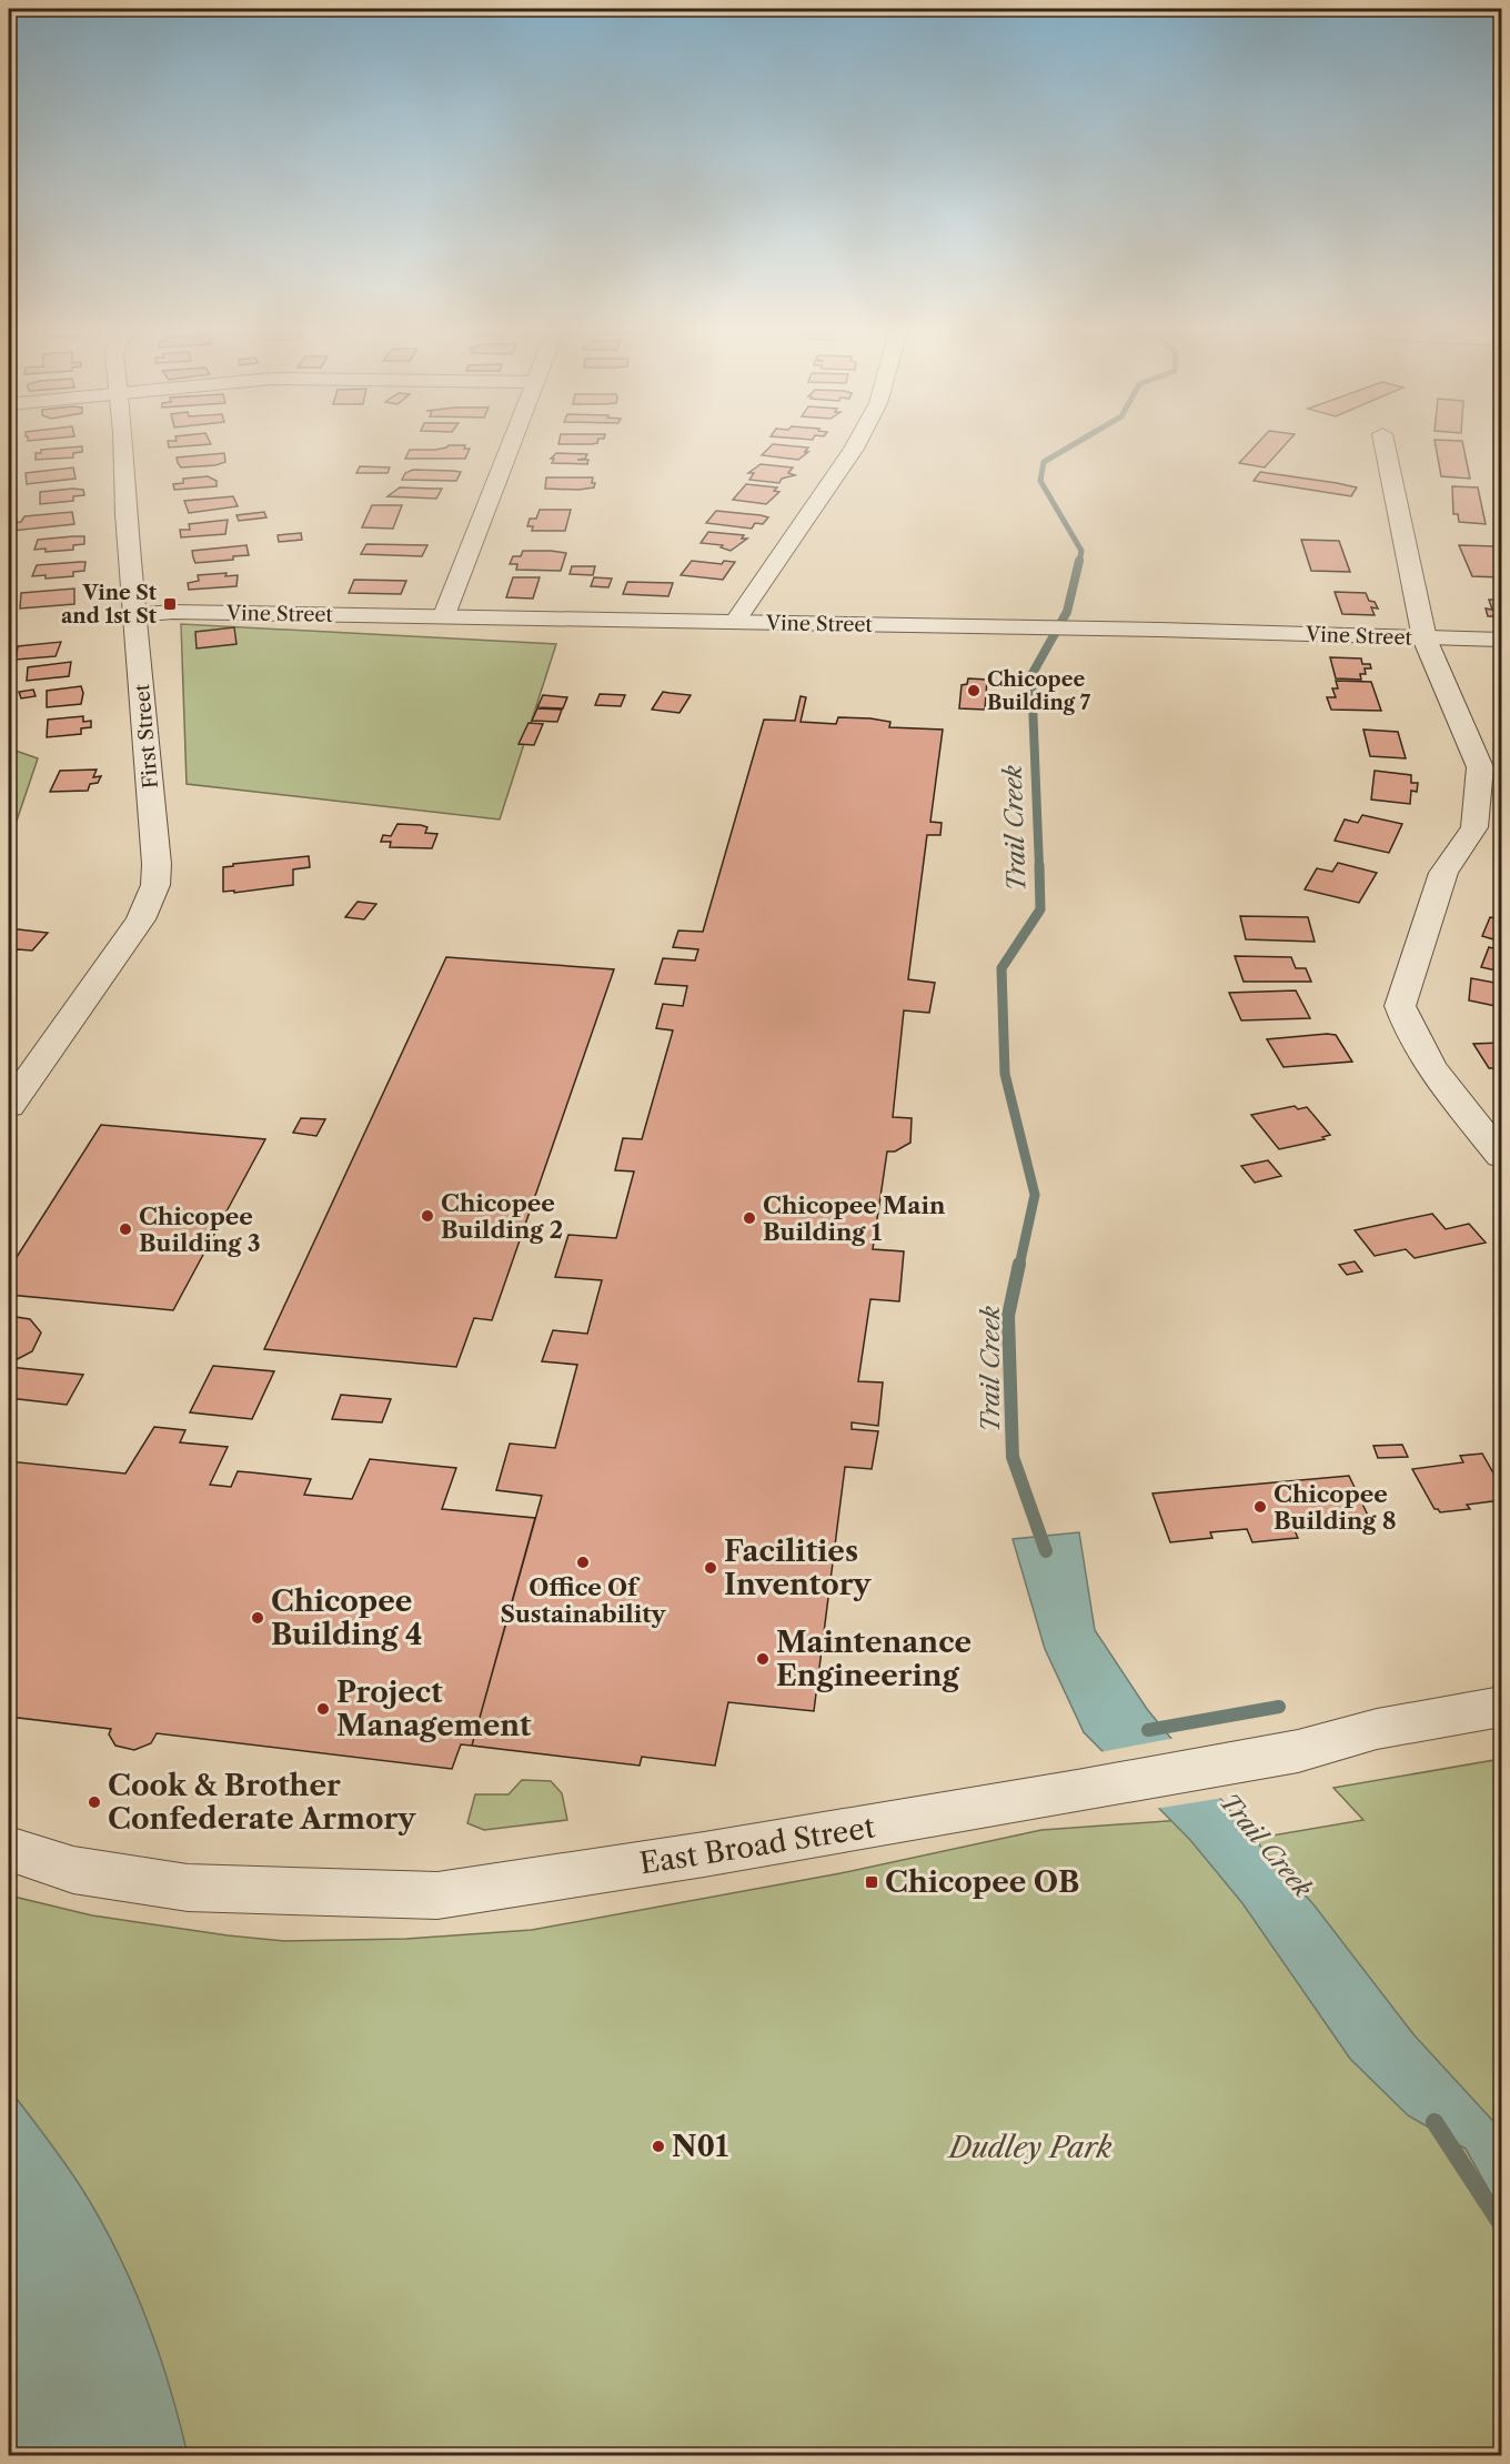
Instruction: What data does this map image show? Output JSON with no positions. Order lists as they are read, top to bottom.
{
  "streets": {
    "street": ["Vine Street", "First Street", "East Broad Street"]
  },
  "crossings": [
    ["Vine Street", "First Street"]
  ],
  "water": ["Trail Creek"],
  "parks": ["Dudley Park"],
  "places": {
    "transit": ["Vine St and 1st St", "Chicopee OB"],
    "other": [
      "Chicopee Building 7",
      "Chicopee Building 2",
      "Chicopee Main Building 1",
      "Chicopee Building 3",
      "Chicopee Building 8",
      "Office Of Sustainability",
      "Facilities Inventory",
      "Chicopee Building 4",
      "Maintenance Engineering",
      "Project Management",
      "Cook & Brother Confederate Armory",
      "N01"
    ]
  }
}
